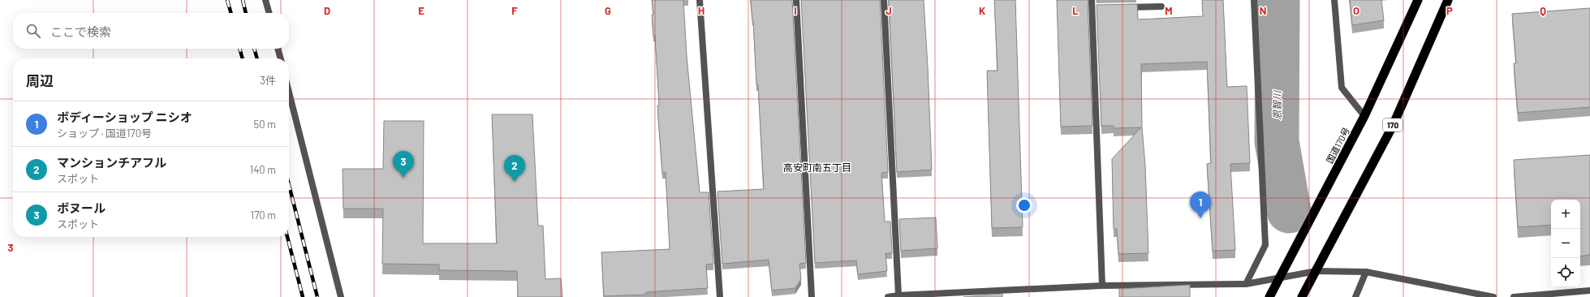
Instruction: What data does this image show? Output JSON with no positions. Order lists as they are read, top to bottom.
{
  "streets": {
    "highway": ["170", "国道170号"]
  },
  "districts": ["高安町南五丁目"],
  "water": ["恩智川"],
  "page": {
    "search": "ここで検索",
    "heading": ["周辺", "3件"],
    "list": [
      {
        "mark": "1",
        "name": "ボディーショップ ニシオ",
        "note": "ショップ · 国道170号",
        "value": "50 m"
      },
      {
        "mark": "2",
        "name": "マンションチアフル",
        "note": "スポット",
        "value": "140 m"
      },
      {
        "mark": "3",
        "name": "ボヌール",
        "note": "スポット",
        "value": "170 m"
      }
    ],
    "pins": ["3", "2", "1"],
    "map_buttons": ["+", "−"]
  },
  "grid": {
    "columns": [
      "D",
      "E",
      "F",
      "G",
      "H",
      "I",
      "J",
      "K",
      "L",
      "M",
      "N",
      "O",
      "P",
      "Q"
    ],
    "rows": ["3"]
  }
}
